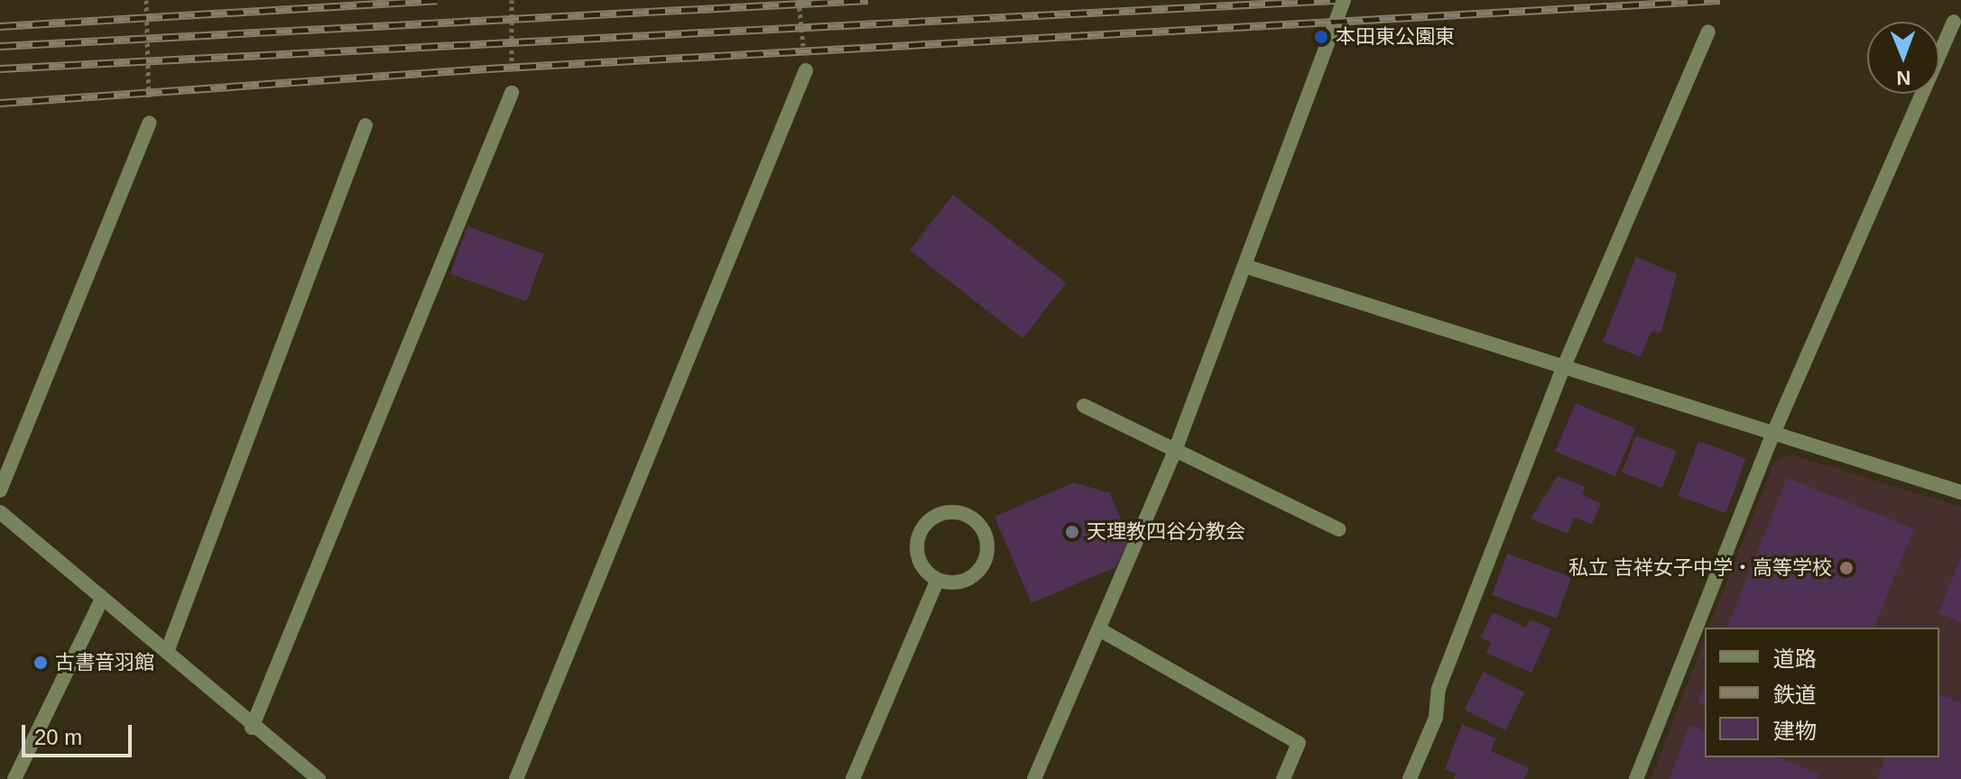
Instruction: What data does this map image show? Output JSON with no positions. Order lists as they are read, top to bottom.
{
  "places": [
    "本田東公園東",
    "天理教四谷分教会",
    "私立 吉祥女子中学・高等学校",
    "古書音羽館"
  ],
  "legend": ["道路", "鉄道", "建物"],
  "scale_bar": "20 m",
  "north": "bottom"
}
